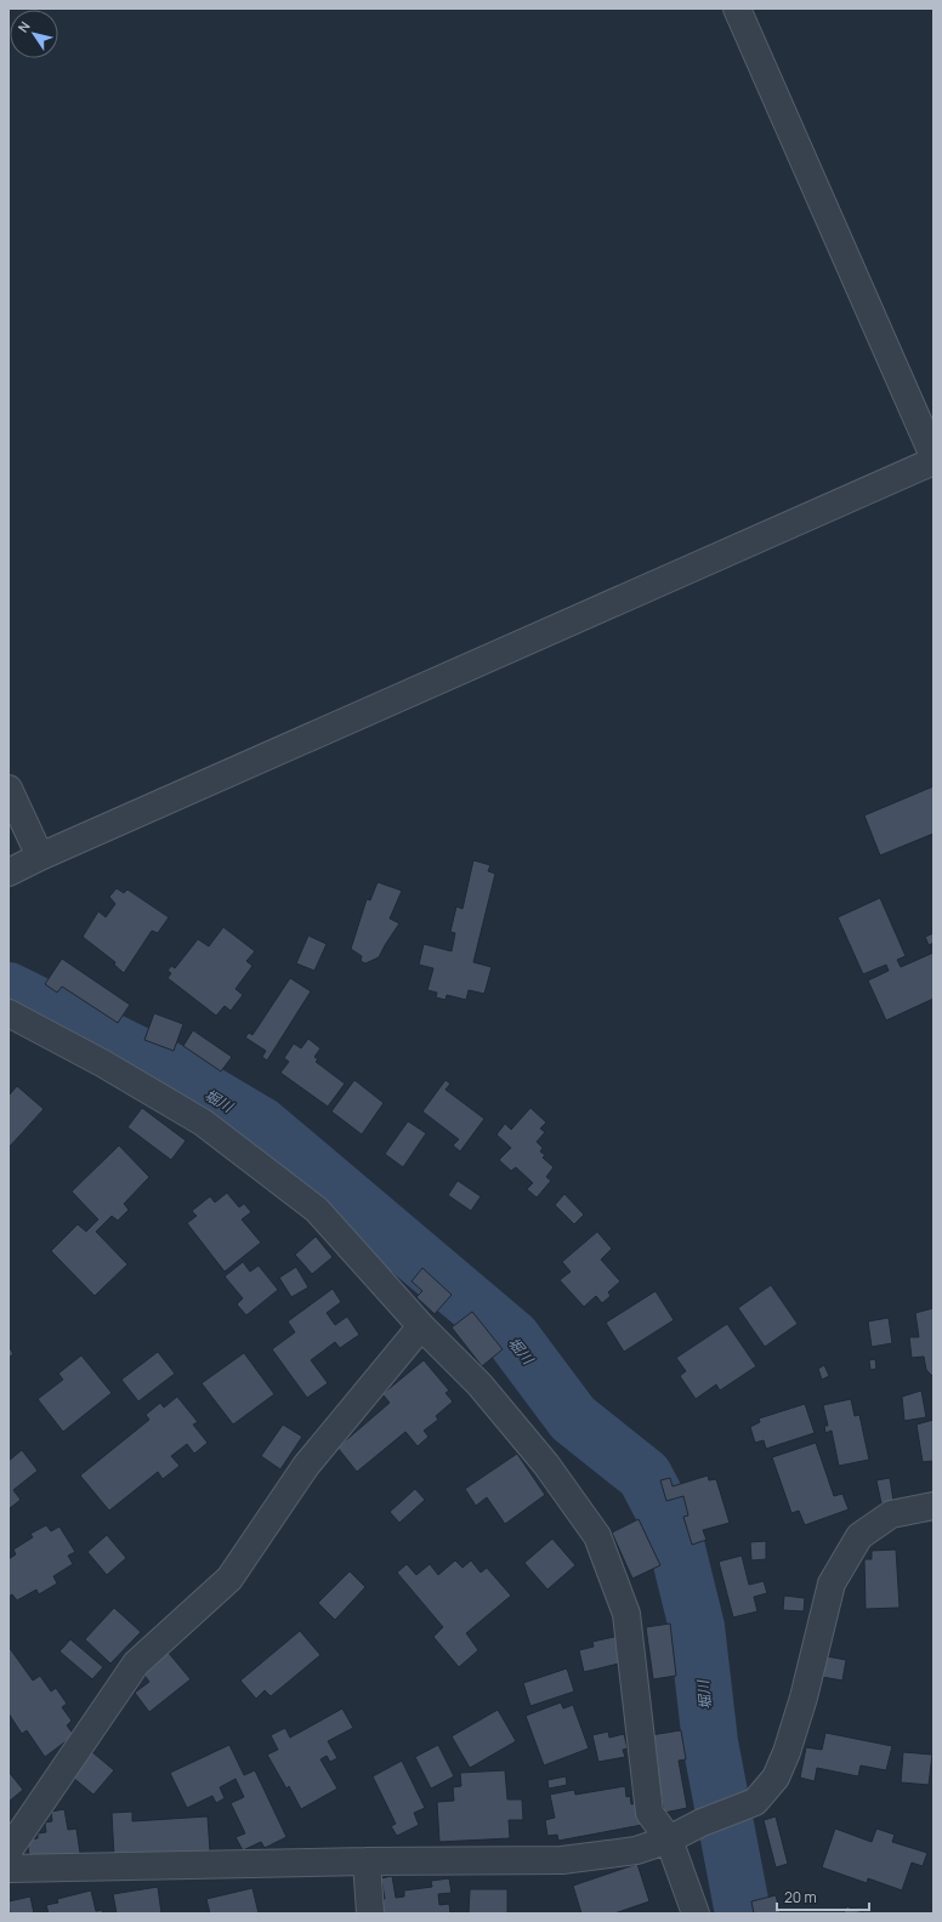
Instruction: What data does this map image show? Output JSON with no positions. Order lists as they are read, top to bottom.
{
  "water": ["堀川"],
  "scale_bar": "20 m",
  "north": "top left"
}
